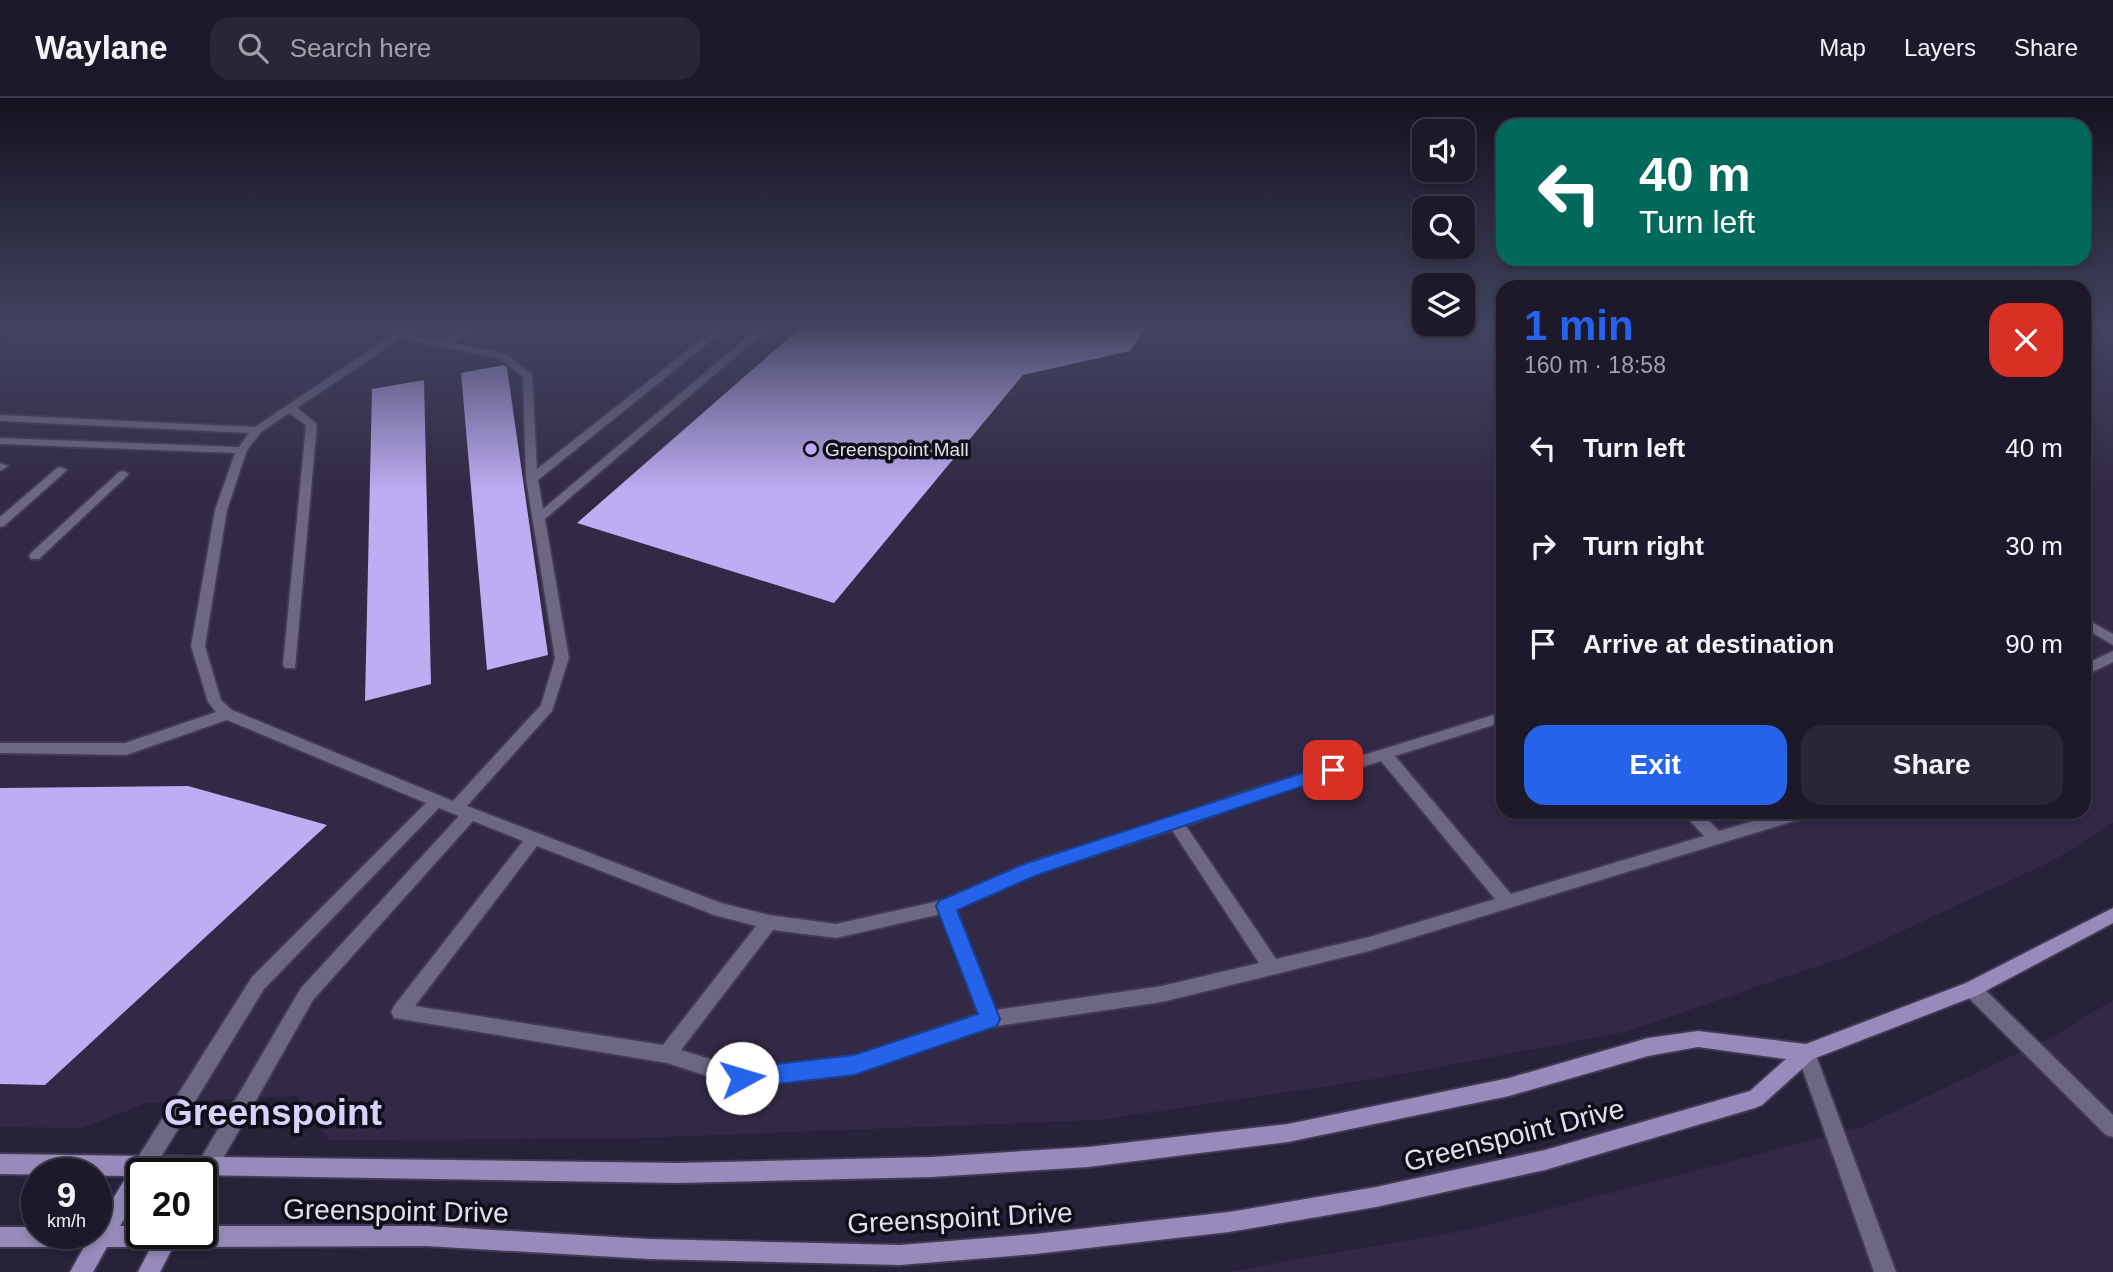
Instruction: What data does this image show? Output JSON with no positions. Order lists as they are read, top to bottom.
{
  "streets": {
    "street": ["Greenspoint Drive"]
  },
  "districts": ["Greenspoint"],
  "places": ["Greenspoint Mall"],
  "page": {
    "header": "Waylane",
    "search": "Search here",
    "nav": ["Map", "Layers", "Share"],
    "turn": ["40 m", "Turn left"],
    "heading": ["1 min", "160 m · 18:58"],
    "list": [
      {
        "name": "Turn left",
        "value": "40 m"
      },
      {
        "name": "Turn right",
        "value": "30 m"
      },
      {
        "name": "Arrive at destination",
        "value": "90 m"
      }
    ],
    "buttons": ["Exit", "Share"],
    "speed": "9 km/h",
    "limit": "20"
  }
}
